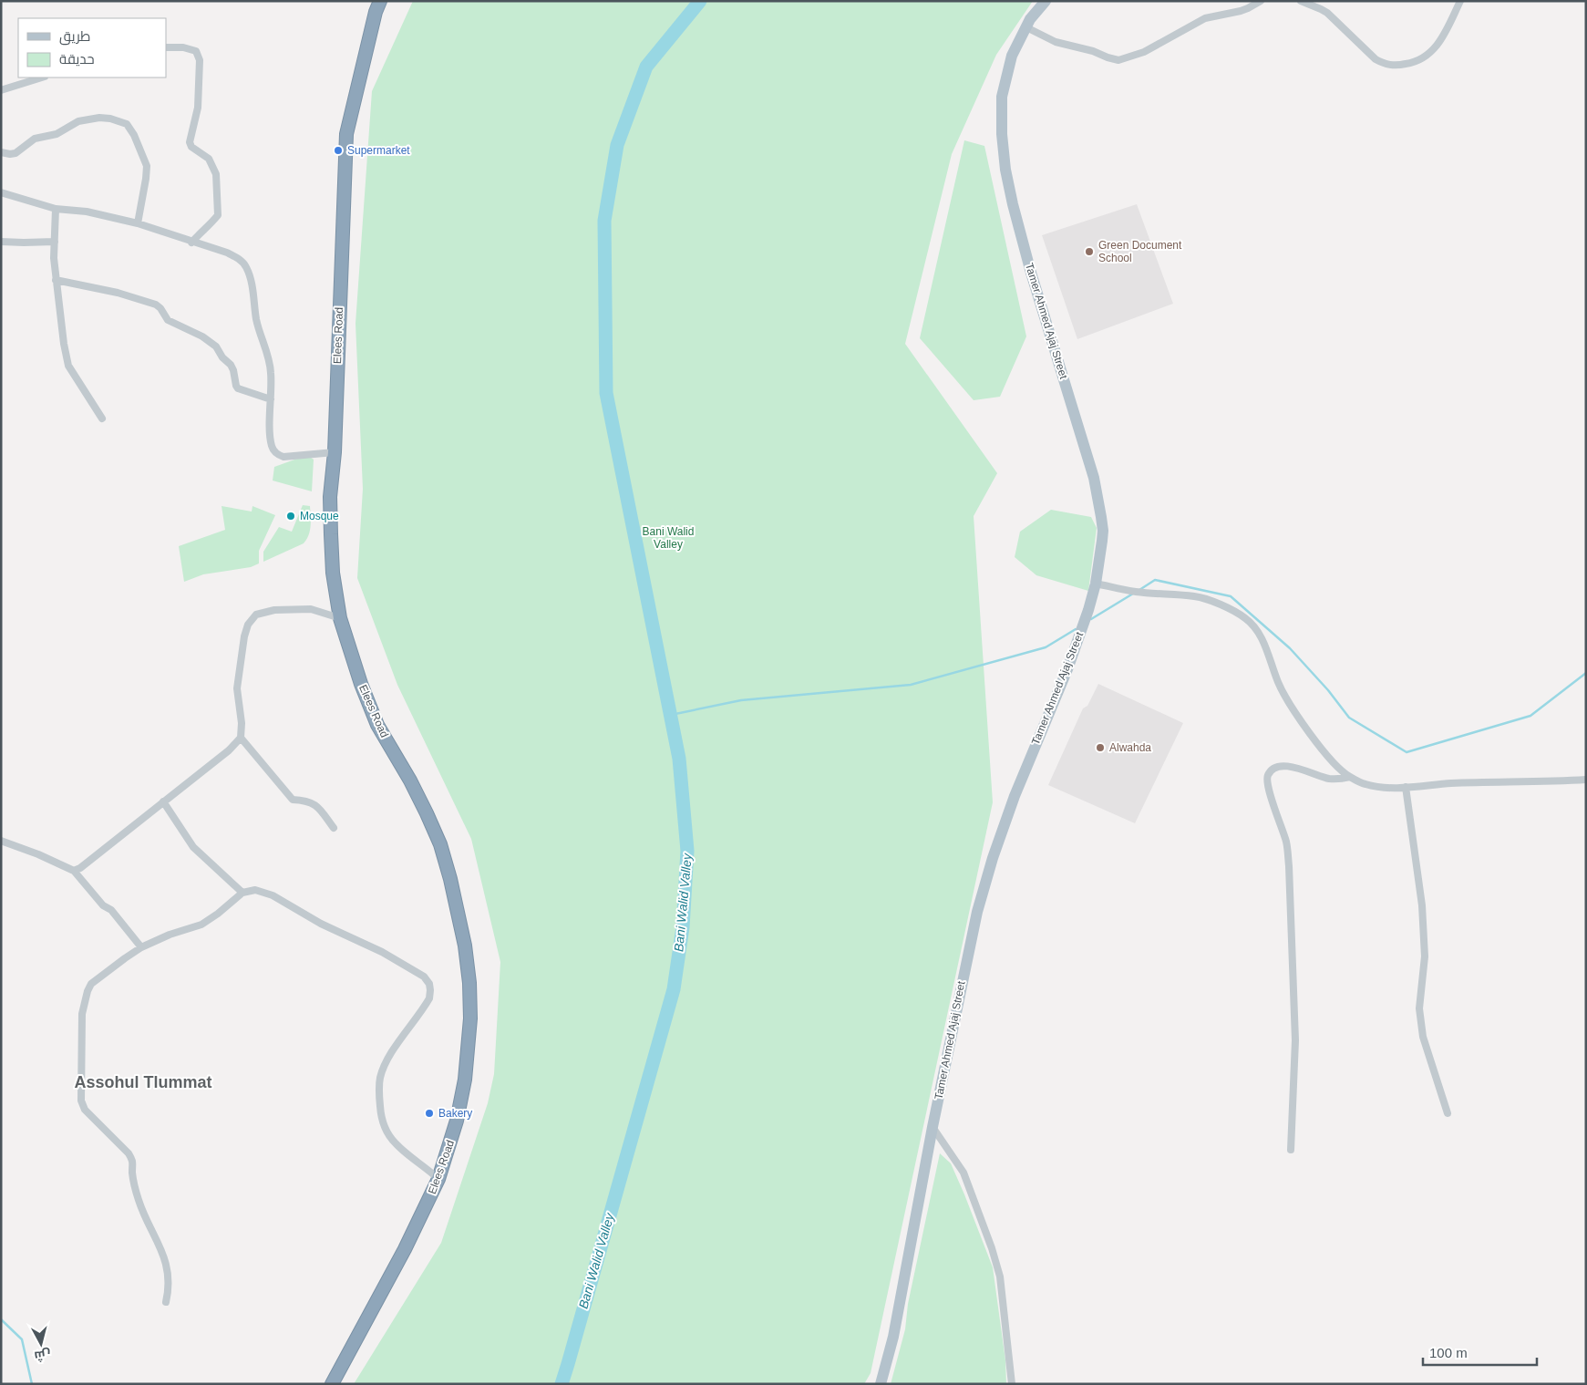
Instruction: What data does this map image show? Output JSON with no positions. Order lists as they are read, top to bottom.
{
  "streets": {
    "highway": ["Elees Road"],
    "main road": ["Tamer Ahmed Ajaj Street"]
  },
  "districts": ["Assohul Tlummat"],
  "water": ["Bani Walid Valley"],
  "parks": ["Bani Walid Valley"],
  "places": [
    "Supermarket",
    "Green Document School",
    "Mosque",
    "Alwahda",
    "Bakery"
  ],
  "legend": ["طريق", "حديقة"],
  "scale_bar": "100 m",
  "north": "bottom"
}
